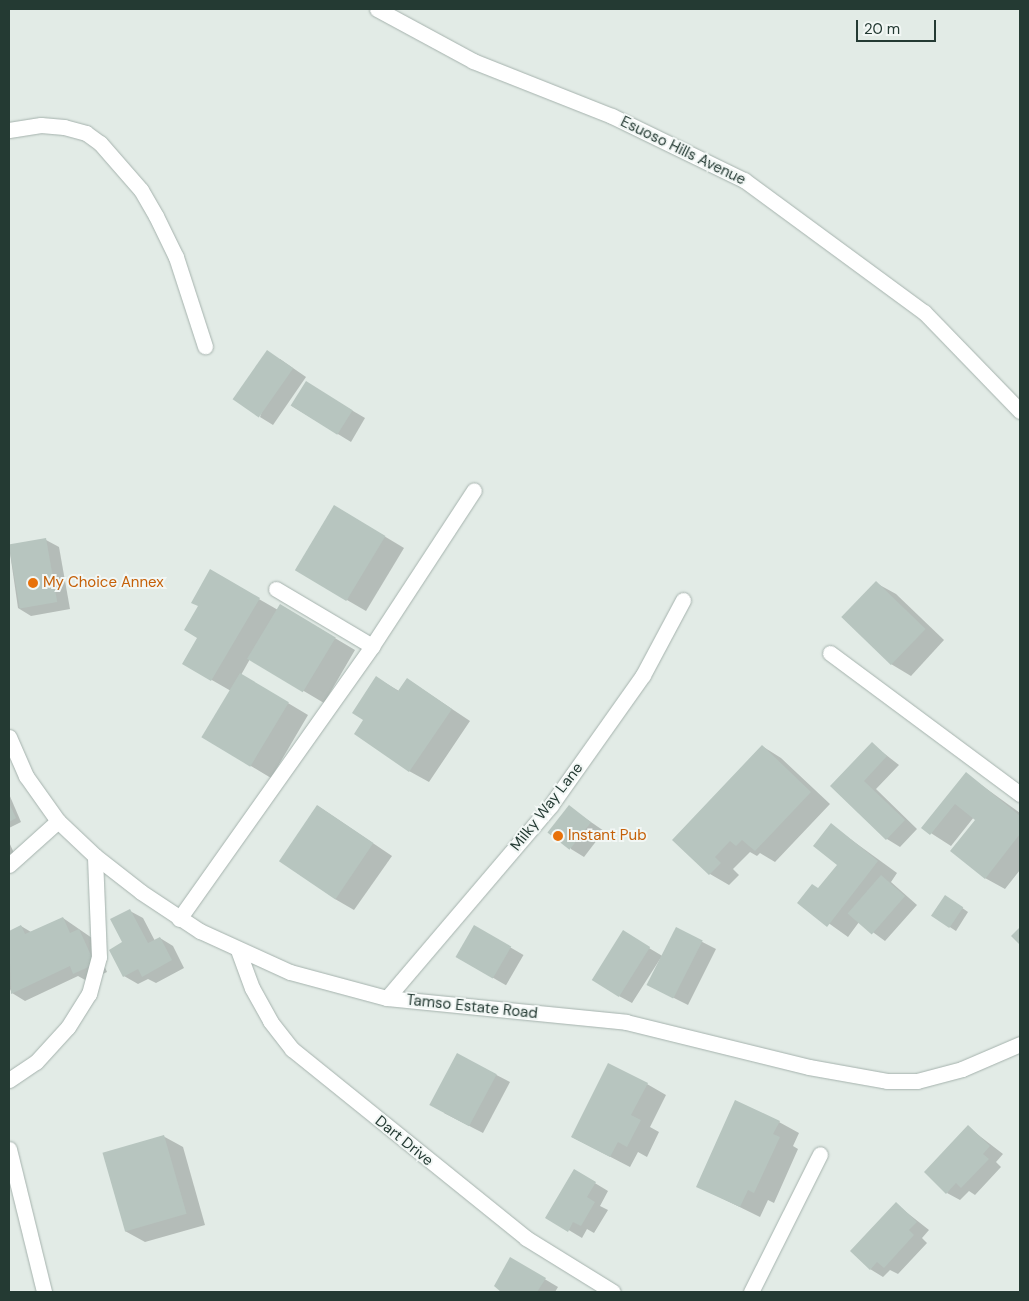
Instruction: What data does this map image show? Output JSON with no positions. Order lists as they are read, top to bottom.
{
  "streets": {
    "street": [
      "Esuoso Hills Avenue",
      "Milky Way Lane",
      "Tamso Estate Road",
      "Dart Drive"
    ]
  },
  "crossings": [
    ["Milky Way Lane", "Tamso Estate Road"],
    ["Tamso Estate Road", "Dart Drive"]
  ],
  "places": ["My Choice Annex", "Instant Pub"],
  "scale_bar": "20 m"
}
